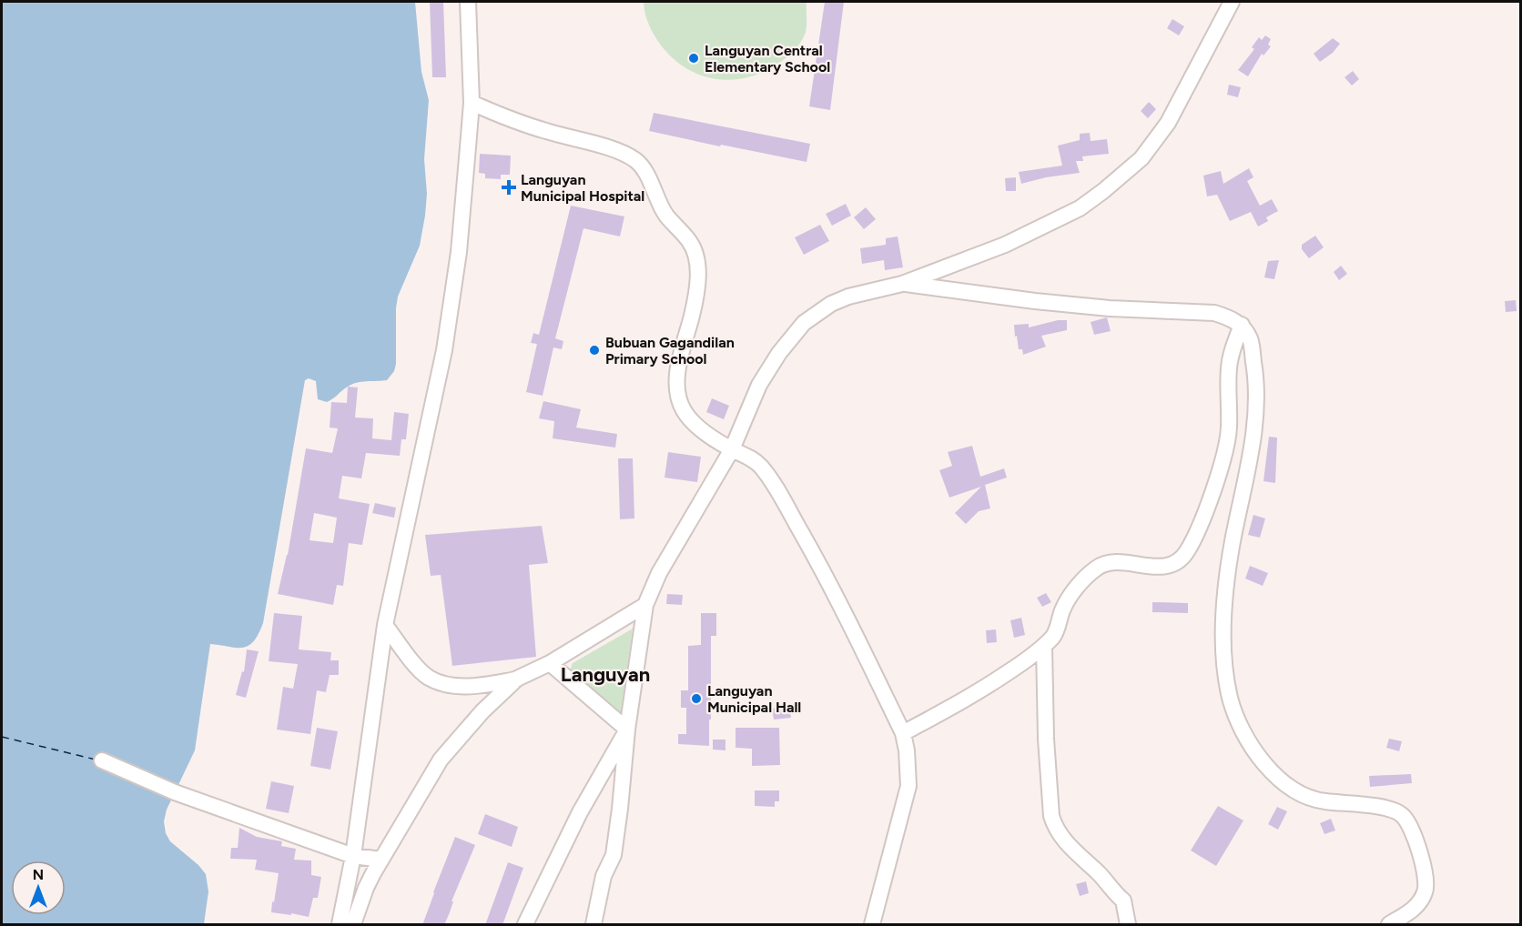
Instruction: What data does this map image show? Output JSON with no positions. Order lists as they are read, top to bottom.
{
  "districts": ["Languyan"],
  "places": {
    "other": ["Languyan Central Elementary School", "Bubuan Gagandilan Primary School", "Languyan Municipal Hall"],
    "health": ["Languyan Municipal Hospital"]
  },
  "north": "top"
}
